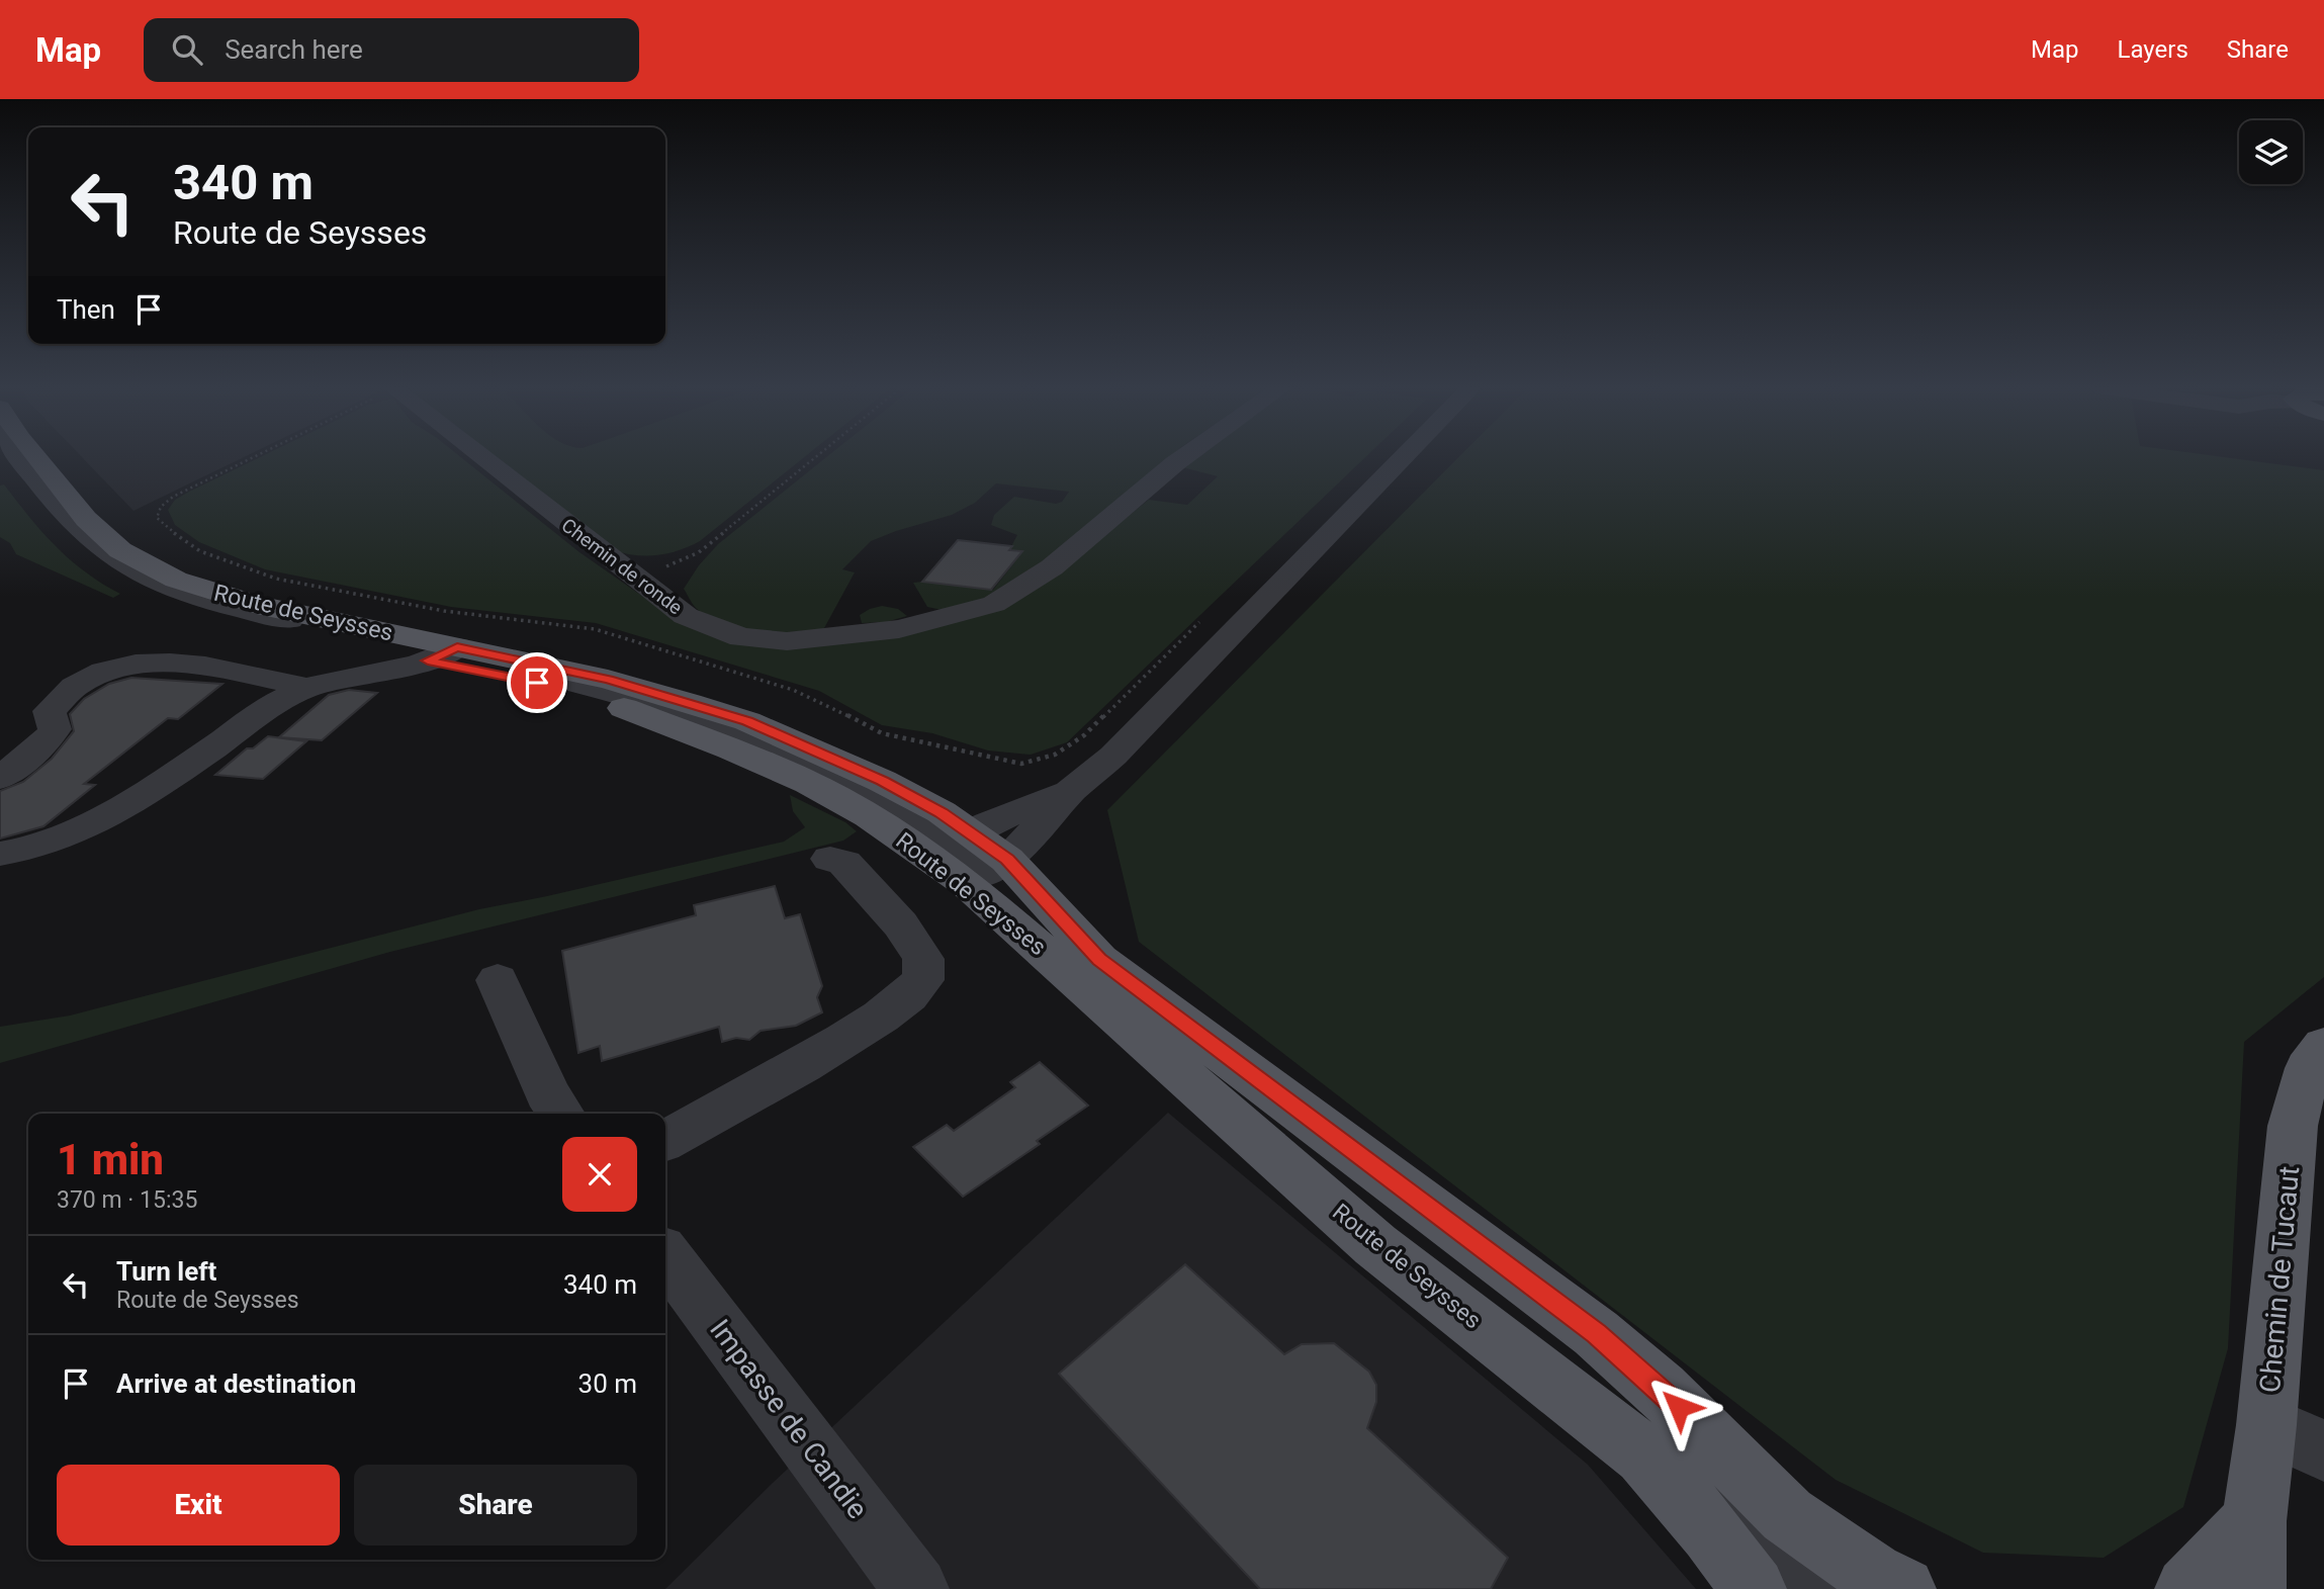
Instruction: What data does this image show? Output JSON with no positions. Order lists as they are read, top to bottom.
{
  "streets": {
    "main road": ["Route de Seysses", "Chemin de Tucaut"],
    "street": ["Chemin de ronde", "Impasse de Candie"]
  },
  "page": {
    "header": "Map",
    "search": "Search here",
    "nav": ["Map", "Layers", "Share"],
    "turn": ["340 m", "Route de Seysses"],
    "then": "Then",
    "heading": ["1 min", "370 m · 15:35"],
    "list": [
      {
        "name": "Turn left",
        "note": "Route de Seysses",
        "value": "340 m"
      },
      {
        "name": "Arrive at destination",
        "value": "30 m"
      }
    ],
    "buttons": ["Exit", "Share"]
  }
}
